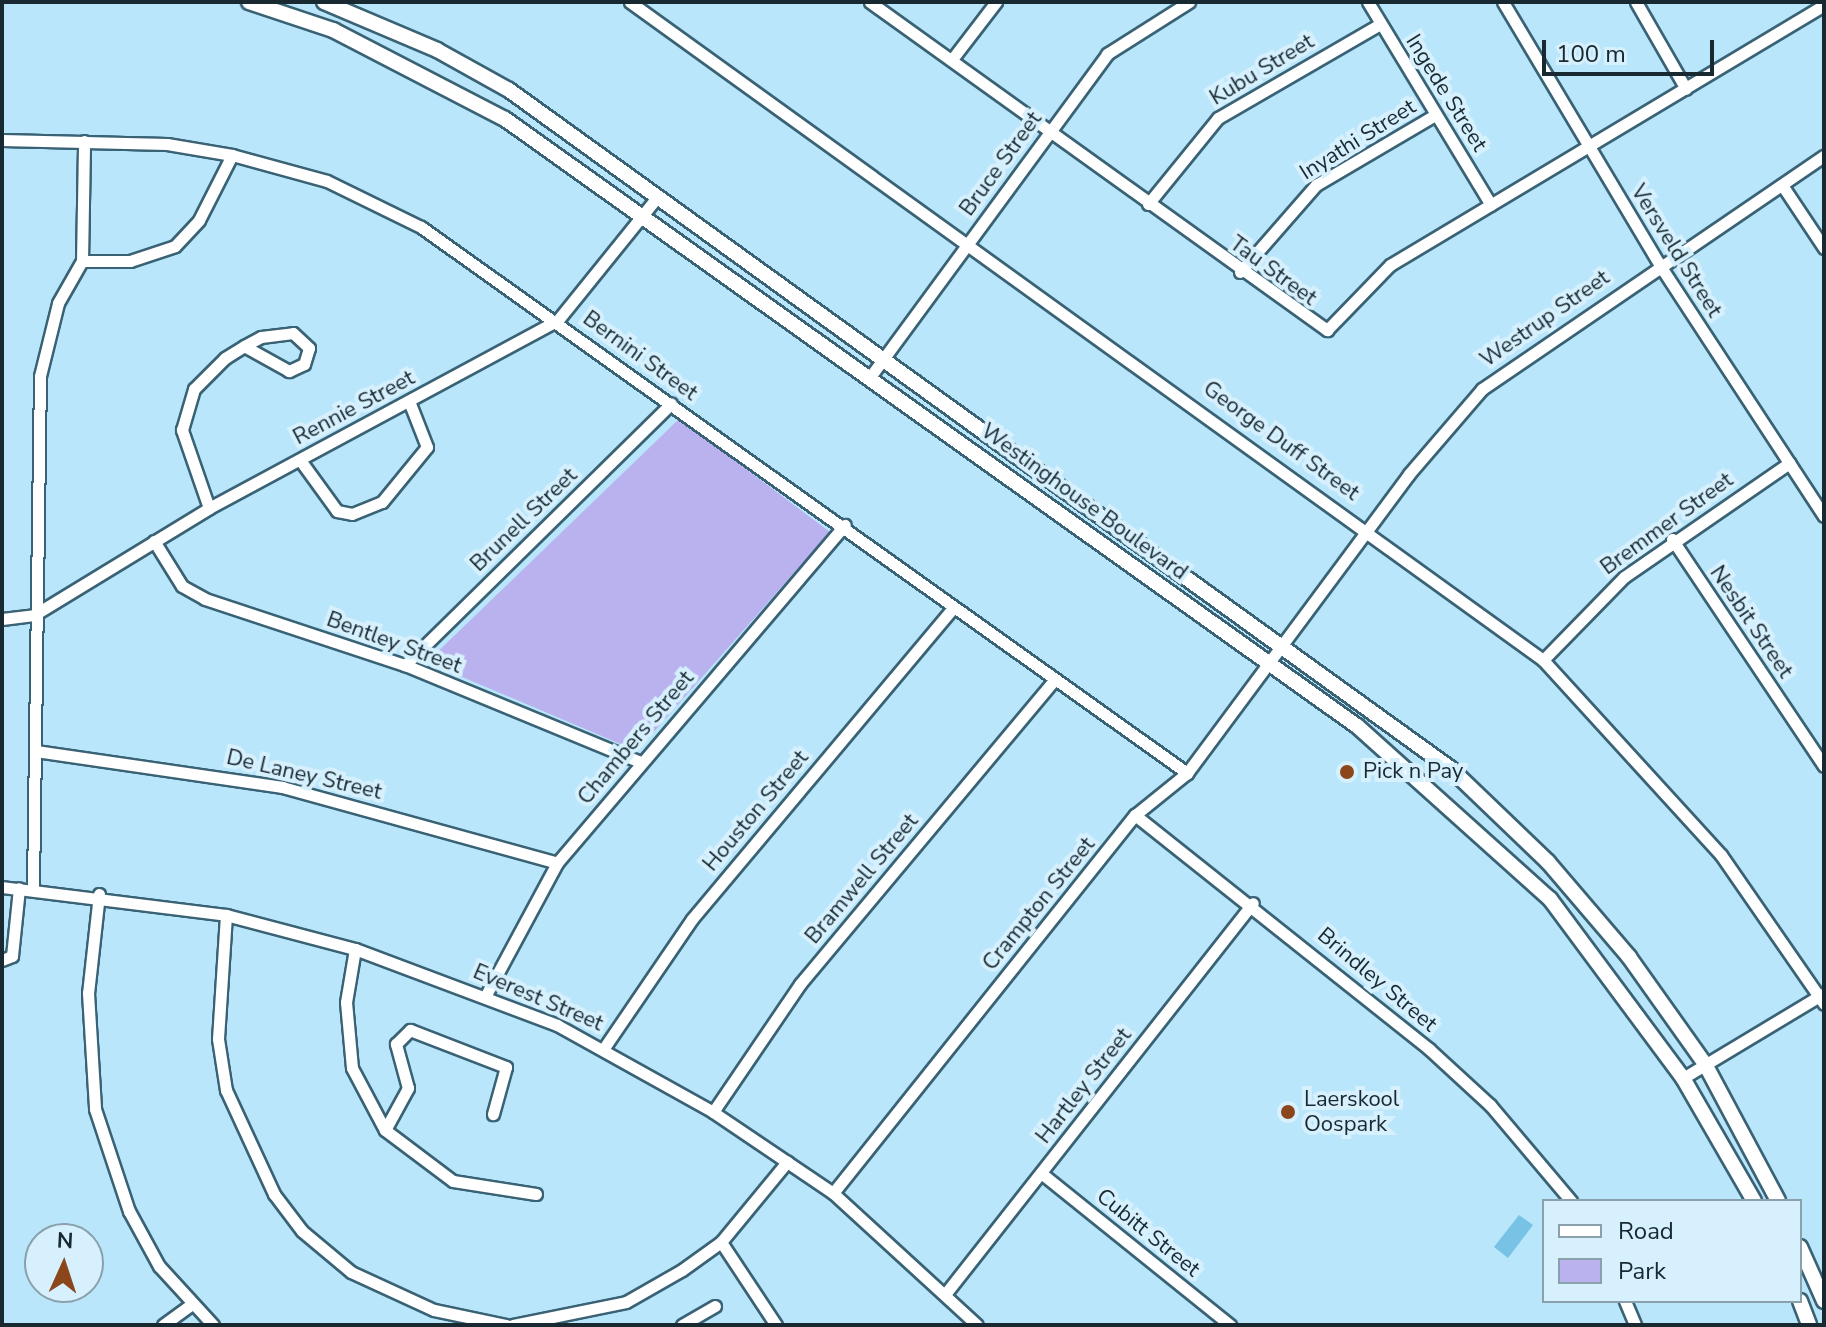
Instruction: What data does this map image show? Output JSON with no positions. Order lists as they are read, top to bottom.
{
  "streets": {
    "street": [
      "Kubu Street",
      "Ingede Street",
      "Inyathi Street",
      "Bruce Street",
      "Versveld Street",
      "Tau Street",
      "Westrup Street",
      "Bernini Street",
      "Rennie Street",
      "George Duff Street",
      "Westinghouse Boulevard",
      "Brunell Street",
      "Bremmer Street",
      "Nesbit Street",
      "Bentley Street",
      "Chambers Street",
      "De Laney Street",
      "Houston Street",
      "Bramwell Street",
      "Crampton Street",
      "Brindley Street",
      "Everest Street",
      "Hartley Street",
      "Cubitt Street"
    ]
  },
  "crossings": [
    ["Kubu Street", "Ingede Street"],
    ["Kubu Street", "Tau Street"],
    ["Ingede Street", "Inyathi Street"],
    ["Ingede Street", "Tau Street"],
    ["Inyathi Street", "Tau Street"],
    ["Bruce Street", "Tau Street"],
    ["Bruce Street", "George Duff Street"],
    ["Bruce Street", "Westinghouse Boulevard"],
    ["Versveld Street", "Tau Street"],
    ["Versveld Street", "Westrup Street"],
    ["Versveld Street", "Bremmer Street"],
    ["Westrup Street", "George Duff Street"],
    ["Westrup Street", "Westinghouse Boulevard"],
    ["Westrup Street", "Crampton Street"],
    ["Bernini Street", "Rennie Street"],
    ["Bernini Street", "Brunell Street"],
    ["Bernini Street", "Chambers Street"],
    ["Bernini Street", "Houston Street"],
    ["Bernini Street", "Bramwell Street"],
    ["Bernini Street", "Crampton Street"],
    ["Rennie Street", "Westinghouse Boulevard"],
    ["Rennie Street", "Bentley Street"],
    ["George Duff Street", "Bremmer Street"],
    ["Westinghouse Boulevard", "Crampton Street"],
    ["Brunell Street", "Bentley Street"],
    ["Bremmer Street", "Nesbit Street"],
    ["Bentley Street", "Chambers Street"],
    ["Chambers Street", "De Laney Street"],
    ["Chambers Street", "Everest Street"],
    ["Houston Street", "Everest Street"],
    ["Bramwell Street", "Everest Street"],
    ["Crampton Street", "Brindley Street"],
    ["Crampton Street", "Everest Street"],
    ["Brindley Street", "Hartley Street"],
    ["Everest Street", "Hartley Street"],
    ["Hartley Street", "Cubitt Street"]
  ],
  "places": ["Pick n Pay", "Laerskool Oospark"],
  "legend": ["Road", "Park"],
  "scale_bar": "100 m",
  "north": "top"
}
